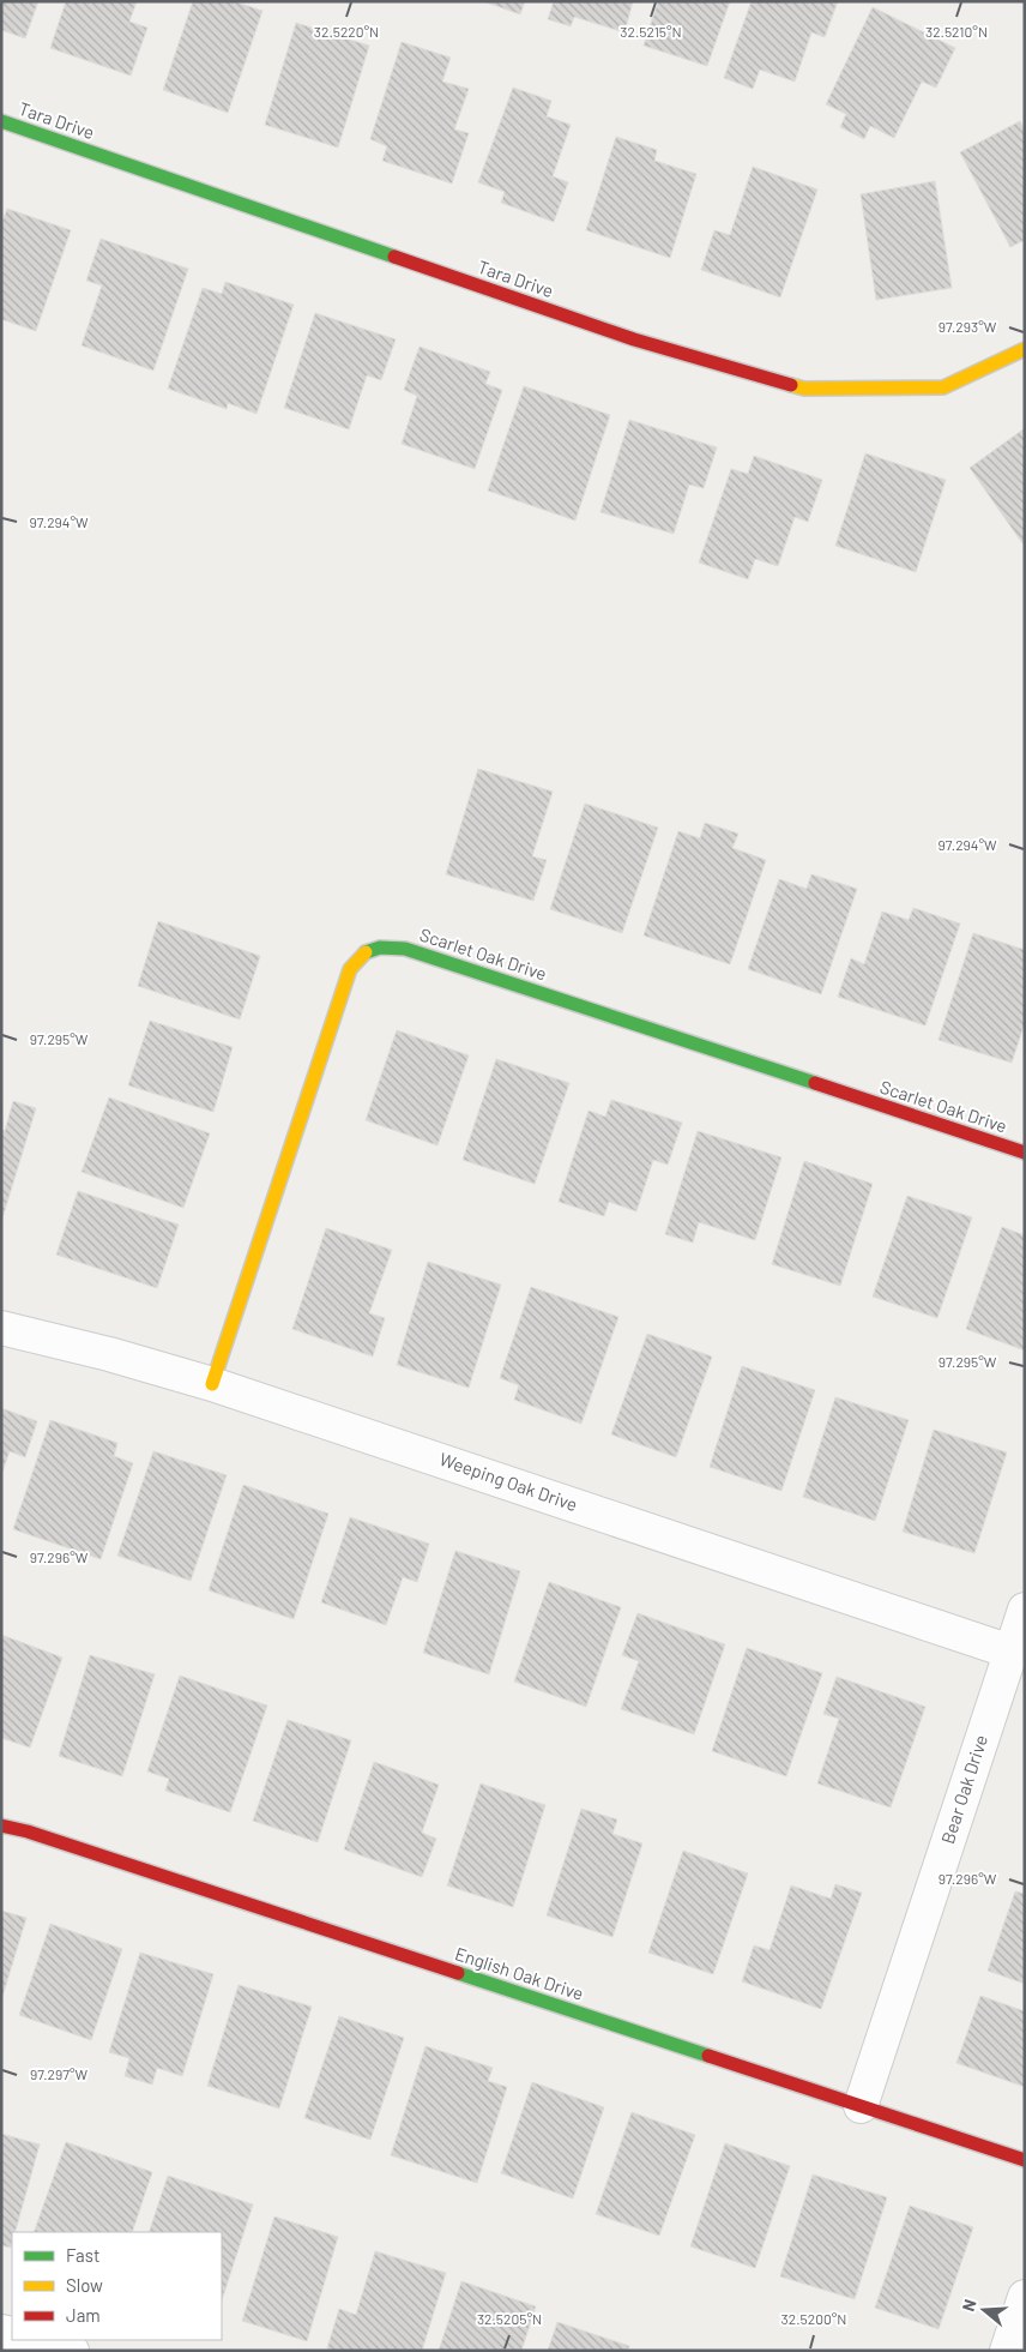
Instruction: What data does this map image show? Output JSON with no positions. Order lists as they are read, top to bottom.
{
  "streets": {
    "street": [
      "Tara Drive",
      "Scarlet Oak Drive",
      "Weeping Oak Drive",
      "Bear Oak Drive",
      "English Oak Drive"
    ]
  },
  "crossings": [
    ["Scarlet Oak Drive", "Weeping Oak Drive"],
    ["Weeping Oak Drive", "Bear Oak Drive"],
    ["Bear Oak Drive", "English Oak Drive"]
  ],
  "legend": ["Fast", "Slow", "Jam"],
  "north": "left",
  "coordinates": [
    "32.5220°N",
    "32.5215°N",
    "32.5210°N",
    "97.293°W",
    "97.294°W",
    "97.295°W",
    "97.296°W",
    "97.297°W",
    "32.5205°N",
    "32.5200°N"
  ]
}
